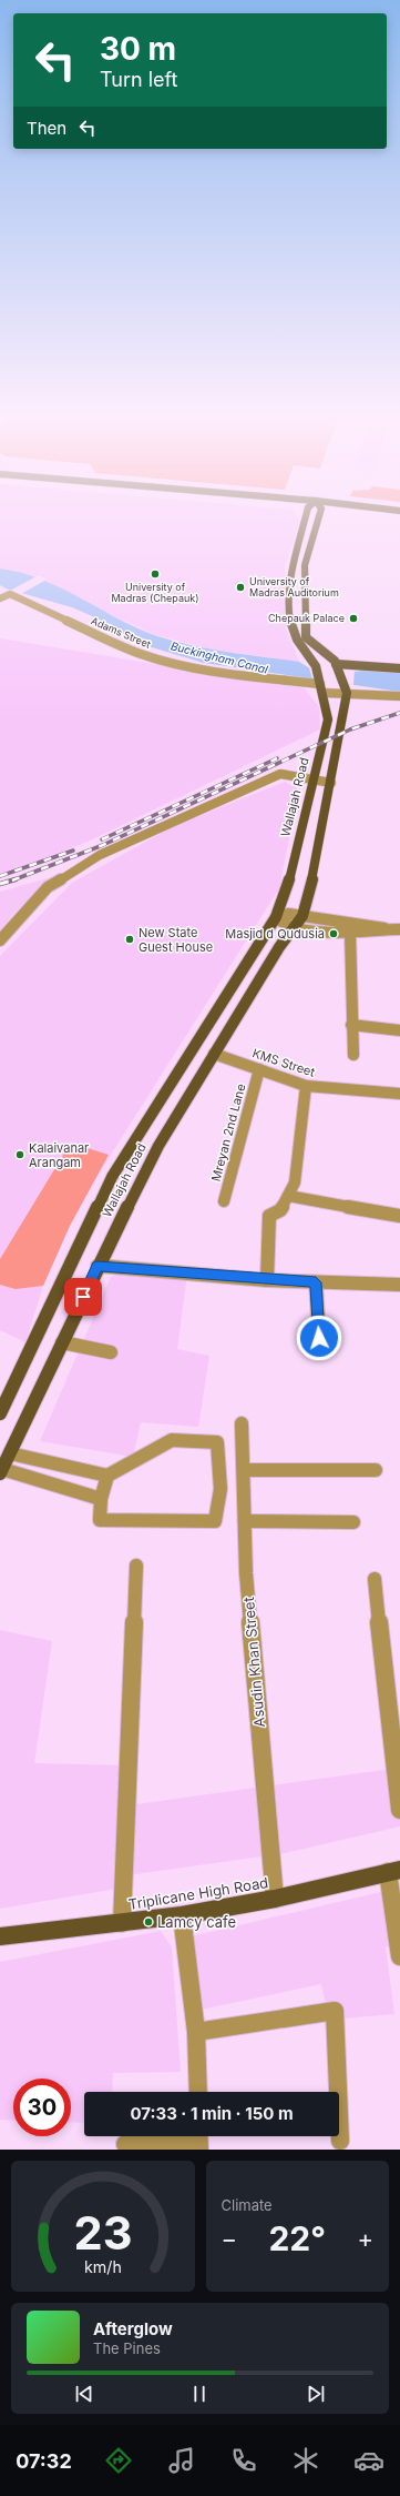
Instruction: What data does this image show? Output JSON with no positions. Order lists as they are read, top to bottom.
{
  "streets": {
    "main road": ["Wallajah Road", "Triplicane High Road"],
    "street": [
      "Adams Street",
      "KMS Street",
      "Mreyan 2nd Lane",
      "Asudin Khan Street"
    ]
  },
  "crossings": [
    ["Adams Street", "Wallajah Road"],
    ["Wallajah Road", "KMS Street"],
    ["KMS Street", "Mreyan 2nd Lane"],
    ["Asudin Khan Street", "Triplicane High Road"]
  ],
  "water": ["Buckingham Canal"],
  "places": [
    "University of Madras (Chepauk)",
    "University of Madras Auditorium",
    "Chepauk Palace",
    "Masjid d Qudusia",
    "New State Guest House",
    "Kalaivanar Arangam",
    "Lamcy cafe"
  ],
  "page": {
    "turn": ["30 m", "Turn left"],
    "then": "Then",
    "limit": "30",
    "trip": "07:33 · 1 min · 150 m",
    "tile": "Climate",
    "heat": ["−", "22°", "+"],
    "song": ["Afterglow", "The Pines"],
    "tabs": "07:32",
    "gauge": ["23", "km/h"]
  }
}
